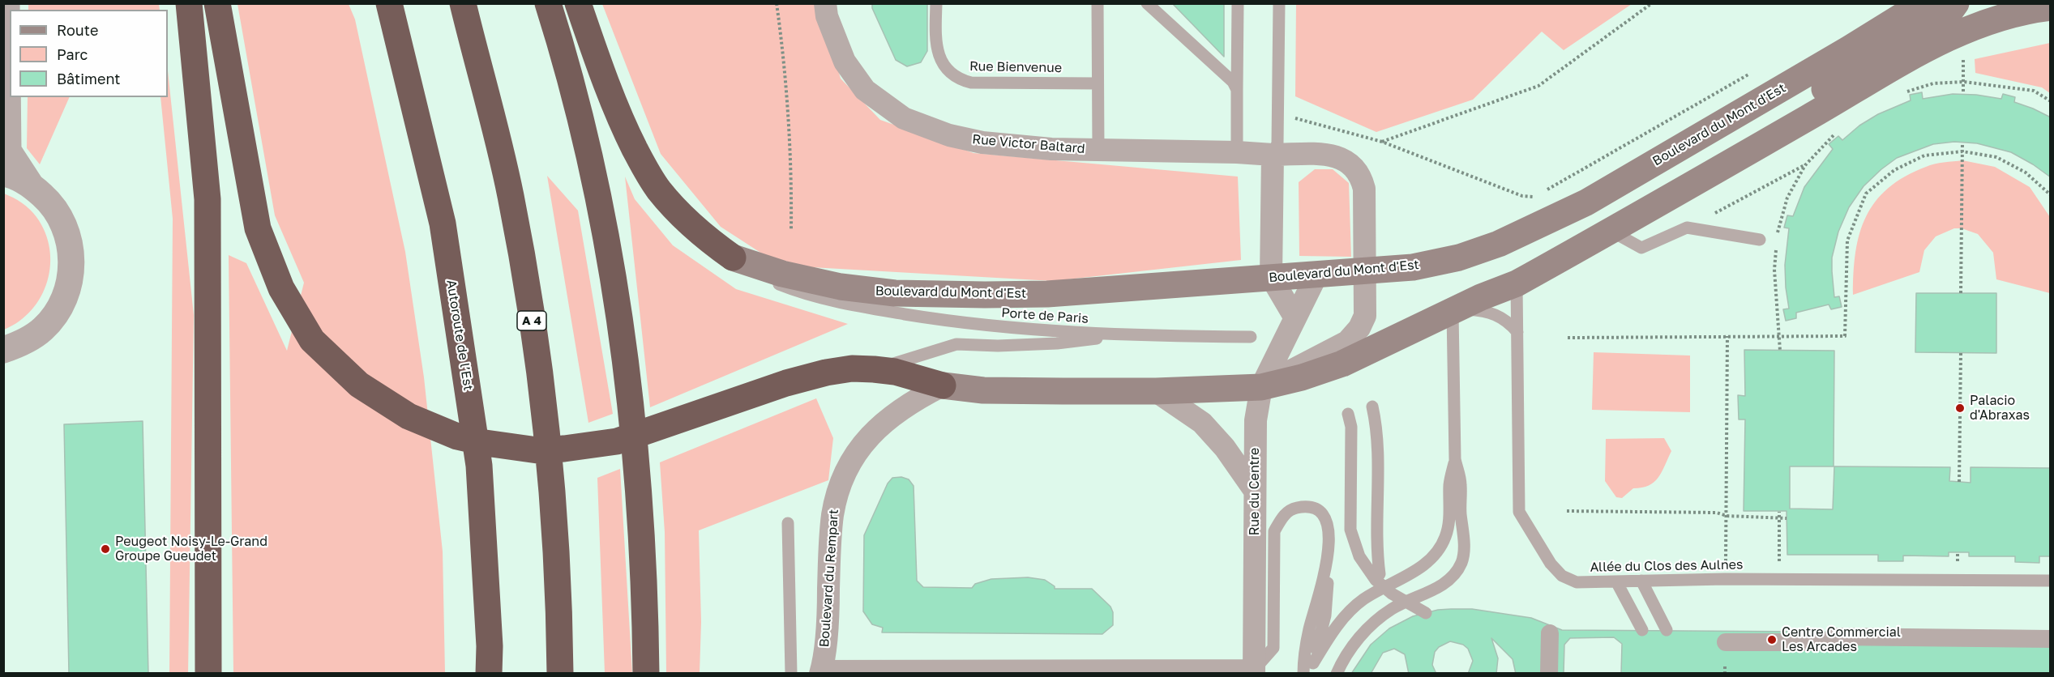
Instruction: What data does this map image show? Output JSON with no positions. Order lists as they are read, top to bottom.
{
  "streets": {
    "highway": ["A 4", "Autoroute de l’Est"],
    "main road": ["Boulevard du Mont d'Est"],
    "street": ["Rue Victor Baltard", "Rue du Centre", "Boulevard du Rempart"],
    "lane": ["Rue Bienvenue", "Porte de Paris", "Allée du Clos des Aulnes"]
  },
  "crossings": [
    ["Boulevard du Mont d'Est", "Porte de Paris"],
    ["Boulevard du Mont d'Est", "Rue du Centre"]
  ],
  "places": ["Palacio d'Abraxas", "Peugeot Noisy-Le-Grand Groupe Gueudet", "Centre Commercial Les Arcades"],
  "legend": ["Route", "Parc", "Bâtiment"]
}
